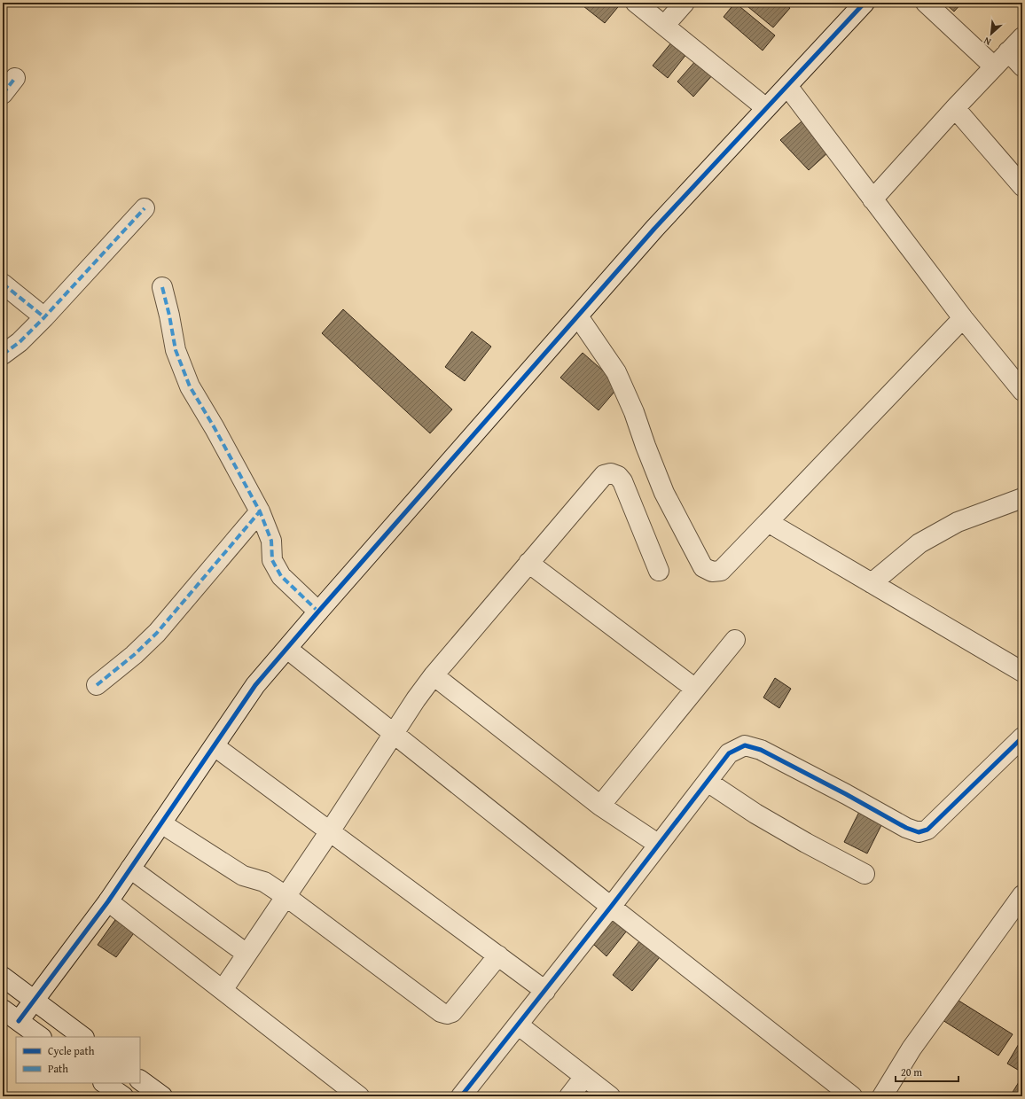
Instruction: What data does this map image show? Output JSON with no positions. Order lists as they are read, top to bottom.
{
  "legend": ["Cycle path", "Path"],
  "scale_bar": "20 m",
  "north": "bottom left"
}
